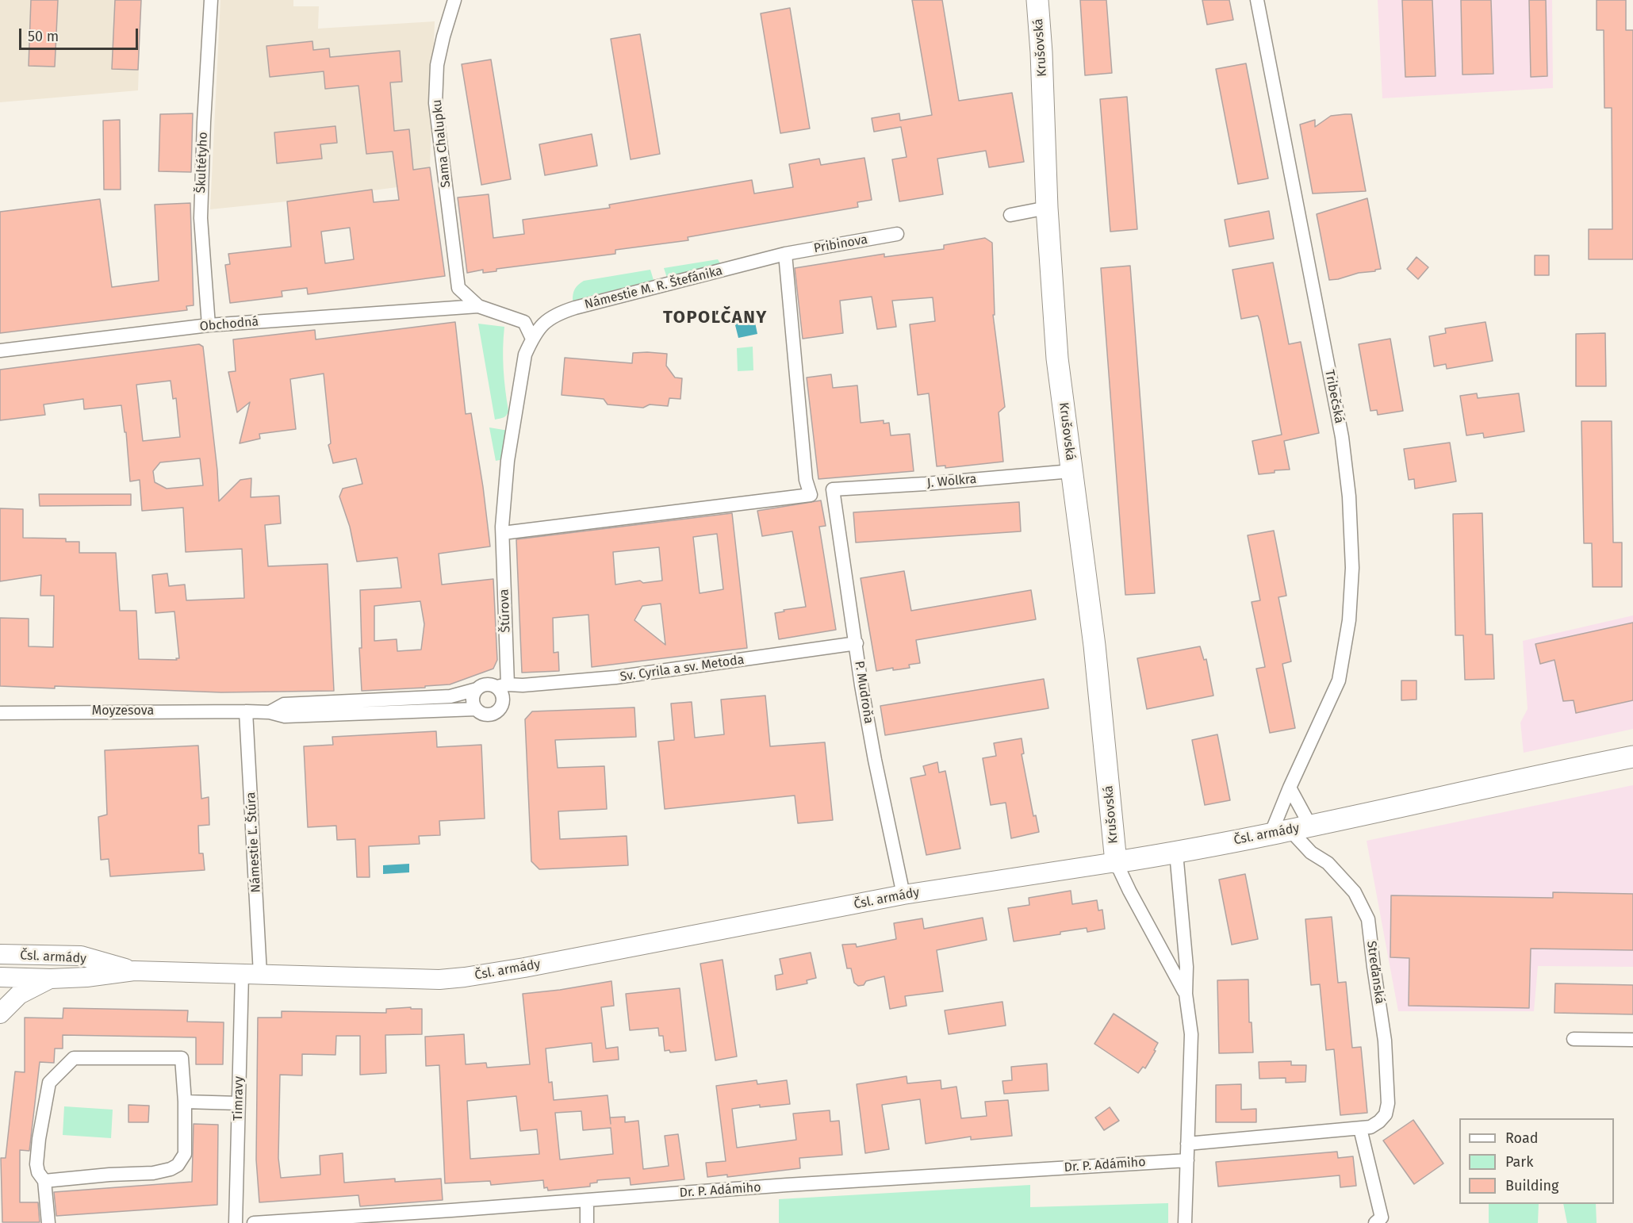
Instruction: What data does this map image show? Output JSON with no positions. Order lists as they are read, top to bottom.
{
  "streets": {
    "main road": ["Krušovská", "Čsl. armády"],
    "street": [
      "Sama Chalupku",
      "Škultétyho",
      "Pribinova",
      "Námestie M. R. Štefánika",
      "Obchodná",
      "Tribečská",
      "J. Wolkra",
      "Štúrova",
      "Sv. Cyrila a sv. Metoda",
      "P. Mudroňa",
      "Moyzesova",
      "Námestie Ľ. Štúra",
      "Streďanská",
      "Timravy",
      "Dr. P. Adámiho"
    ]
  },
  "crossings": [
    ["Krušovská", "J. Wolkra"],
    ["Krušovská", "Čsl. armády"],
    ["Sama Chalupku", "Obchodná"],
    ["Škultétyho", "Obchodná"],
    ["Pribinova", "Námestie M. R. Štefánika"],
    ["Námestie M. R. Štefánika", "Štúrova"],
    ["Tribečská", "Čsl. armády"],
    ["Tribečská", "Streďanská"],
    ["J. Wolkra", "P. Mudroňa"],
    ["Štúrova", "Sv. Cyrila a sv. Metoda"],
    ["Sv. Cyrila a sv. Metoda", "P. Mudroňa"],
    ["Sv. Cyrila a sv. Metoda", "Moyzesova"],
    ["Sv. Cyrila a sv. Metoda", "Námestie Ľ. Štúra"],
    ["P. Mudroňa", "Čsl. armády"],
    ["Moyzesova", "Námestie Ľ. Štúra"],
    ["Čsl. armády", "Námestie Ľ. Štúra"],
    ["Čsl. armády", "Streďanská"],
    ["Čsl. armády", "Timravy"],
    ["Námestie Ľ. Štúra", "Timravy"]
  ],
  "districts": ["TOPOĽČANY"],
  "legend": ["Road", "Park", "Building"],
  "scale_bar": "50 m"
}
